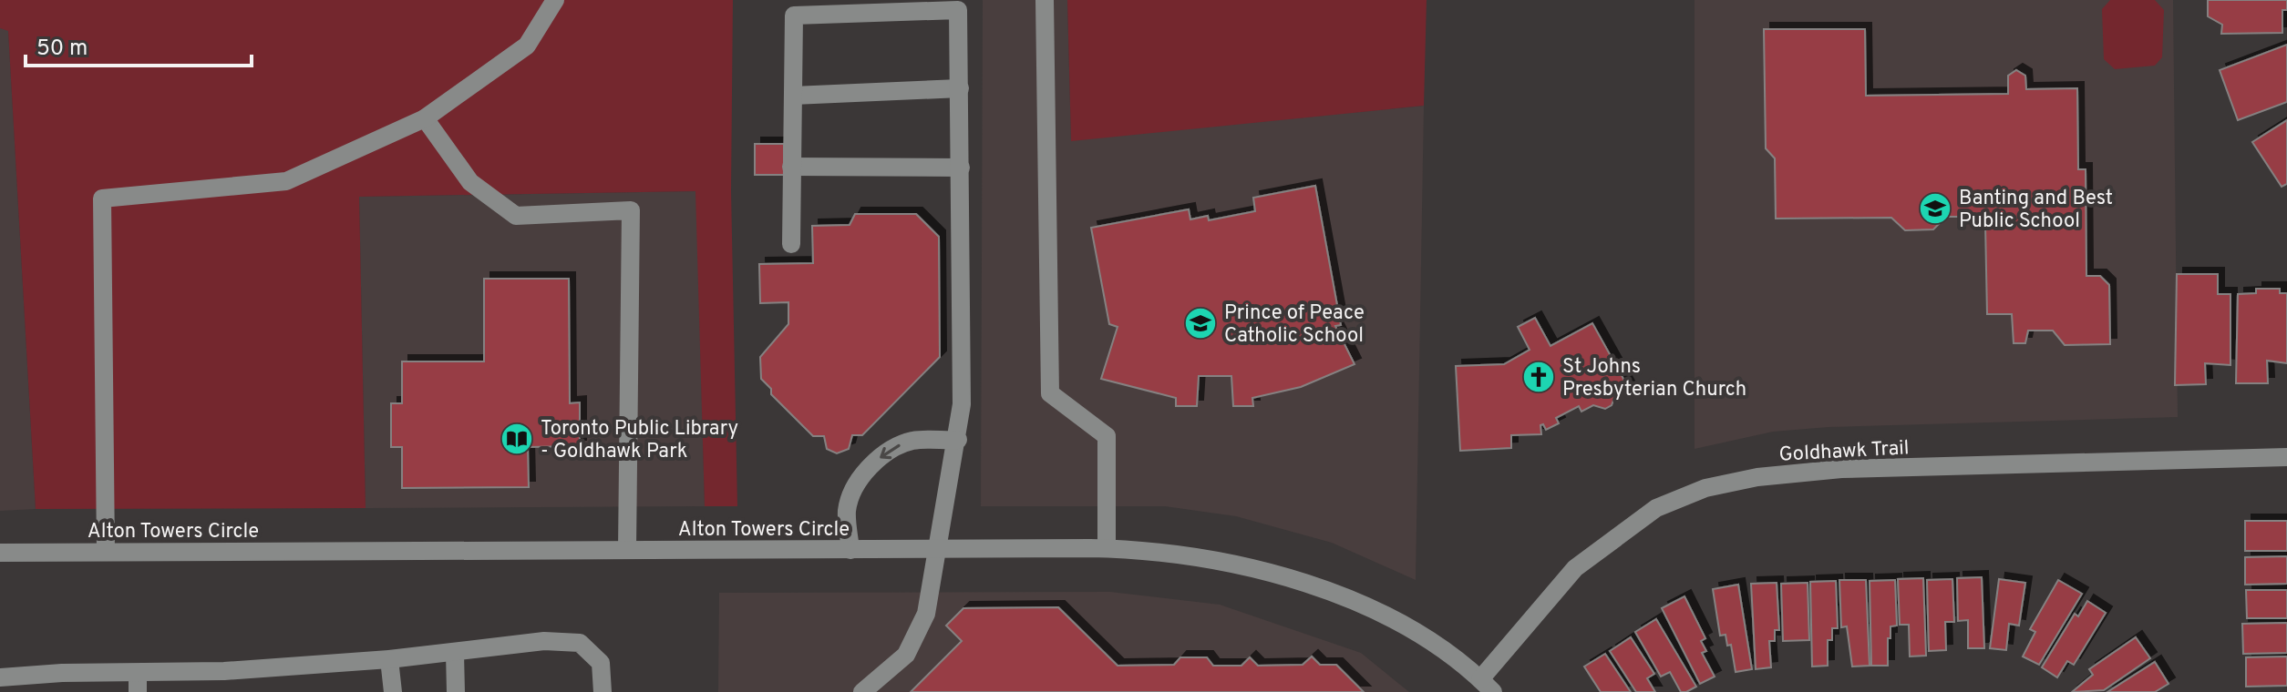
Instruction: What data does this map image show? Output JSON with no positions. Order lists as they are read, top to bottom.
{
  "streets": {
    "street": ["Goldhawk Trail", "Alton Towers Circle"]
  },
  "crossings": [
    ["Goldhawk Trail", "Alton Towers Circle"]
  ],
  "places": {
    "school or university": ["Banting and Best Public School", "Prince of Peace Catholic School"],
    "church": ["St Johns Presbyterian Church"],
    "library": ["Toronto Public Library - Goldhawk Park"]
  },
  "scale_bar": "50 m"
}
